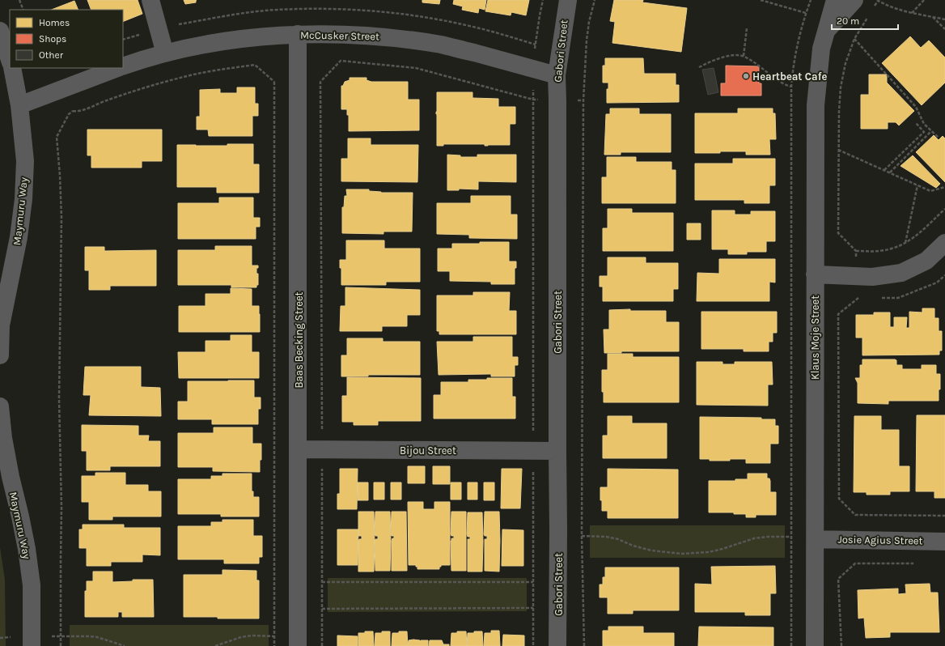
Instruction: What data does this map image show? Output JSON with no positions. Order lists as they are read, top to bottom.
{
  "streets": {
    "street": [
      "McCusker Street",
      "Gabori Street",
      "Maymuru Way",
      "Klaus Moje Street",
      "Baas Becking Street",
      "Bijou Street",
      "Josie Agius Street"
    ]
  },
  "crossings": [
    ["McCusker Street", "Gabori Street"],
    ["McCusker Street", "Maymuru Way"],
    ["McCusker Street", "Baas Becking Street"],
    ["Gabori Street", "Bijou Street"],
    ["Klaus Moje Street", "Josie Agius Street"],
    ["Baas Becking Street", "Bijou Street"]
  ],
  "places": ["Heartbeat Cafe"],
  "legend": ["Homes", "Shops", "Other"],
  "scale_bar": "20 m"
}
